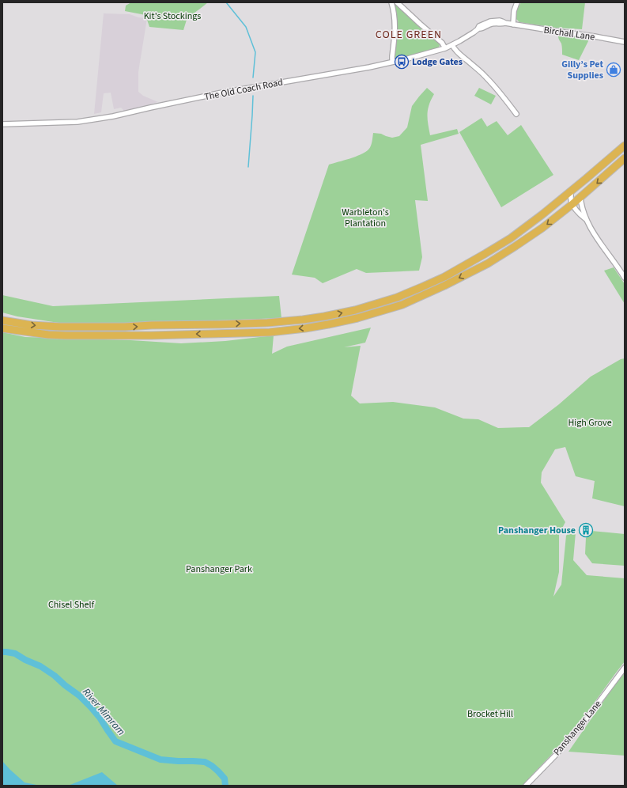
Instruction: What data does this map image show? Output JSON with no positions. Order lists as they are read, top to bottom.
{
  "streets": {
    "street": ["Birchall Lane", "The Old Coach Road", "Panshanger Lane"]
  },
  "crossings": [
    ["Birchall Lane", "The Old Coach Road"]
  ],
  "districts": ["COLE GREEN"],
  "water": ["River Mimram"],
  "parks": [
    "Kit's Stockings",
    "Warbleton's Plantation",
    "High Grove",
    "Panshanger Park",
    "Chisel Shelf",
    "Brocket Hill"
  ],
  "places": {
    "bus stop": ["Lodge Gates"],
    "shop": ["Gilly’s Pet Supplies"],
    "building": ["Panshanger House"]
  }
}
